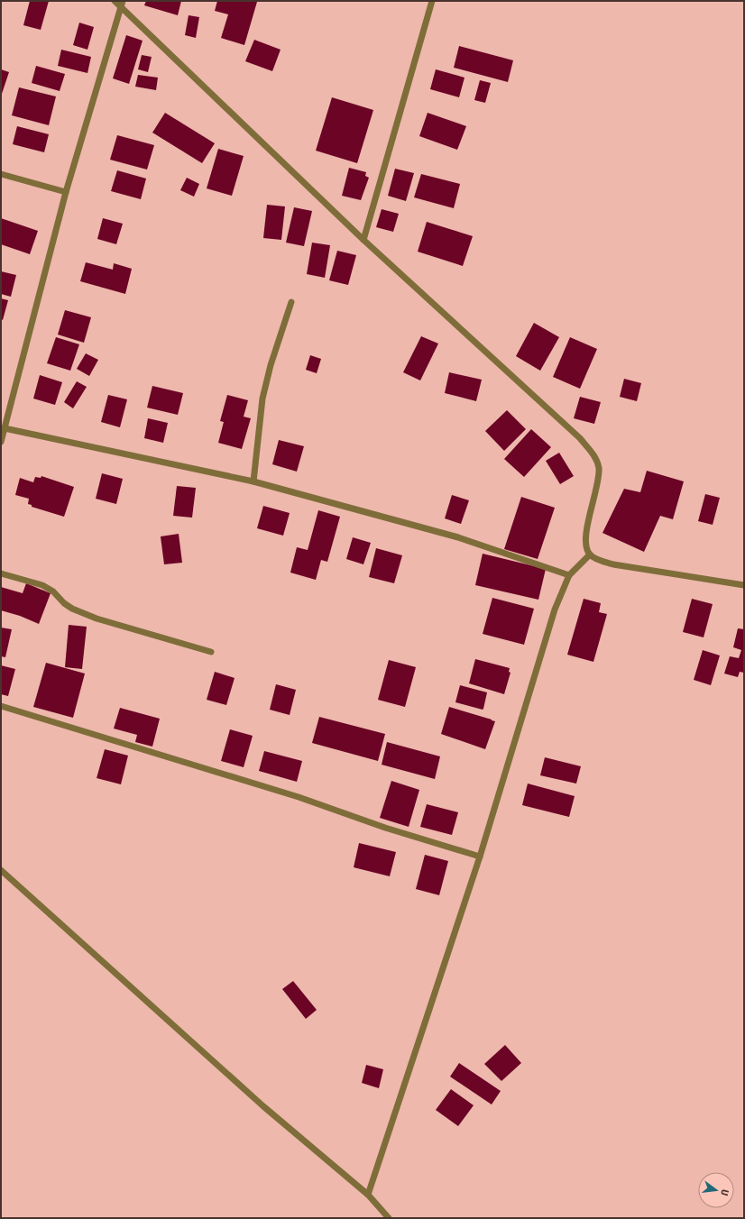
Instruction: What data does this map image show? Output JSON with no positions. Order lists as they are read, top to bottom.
{
  "north": "right"
}
